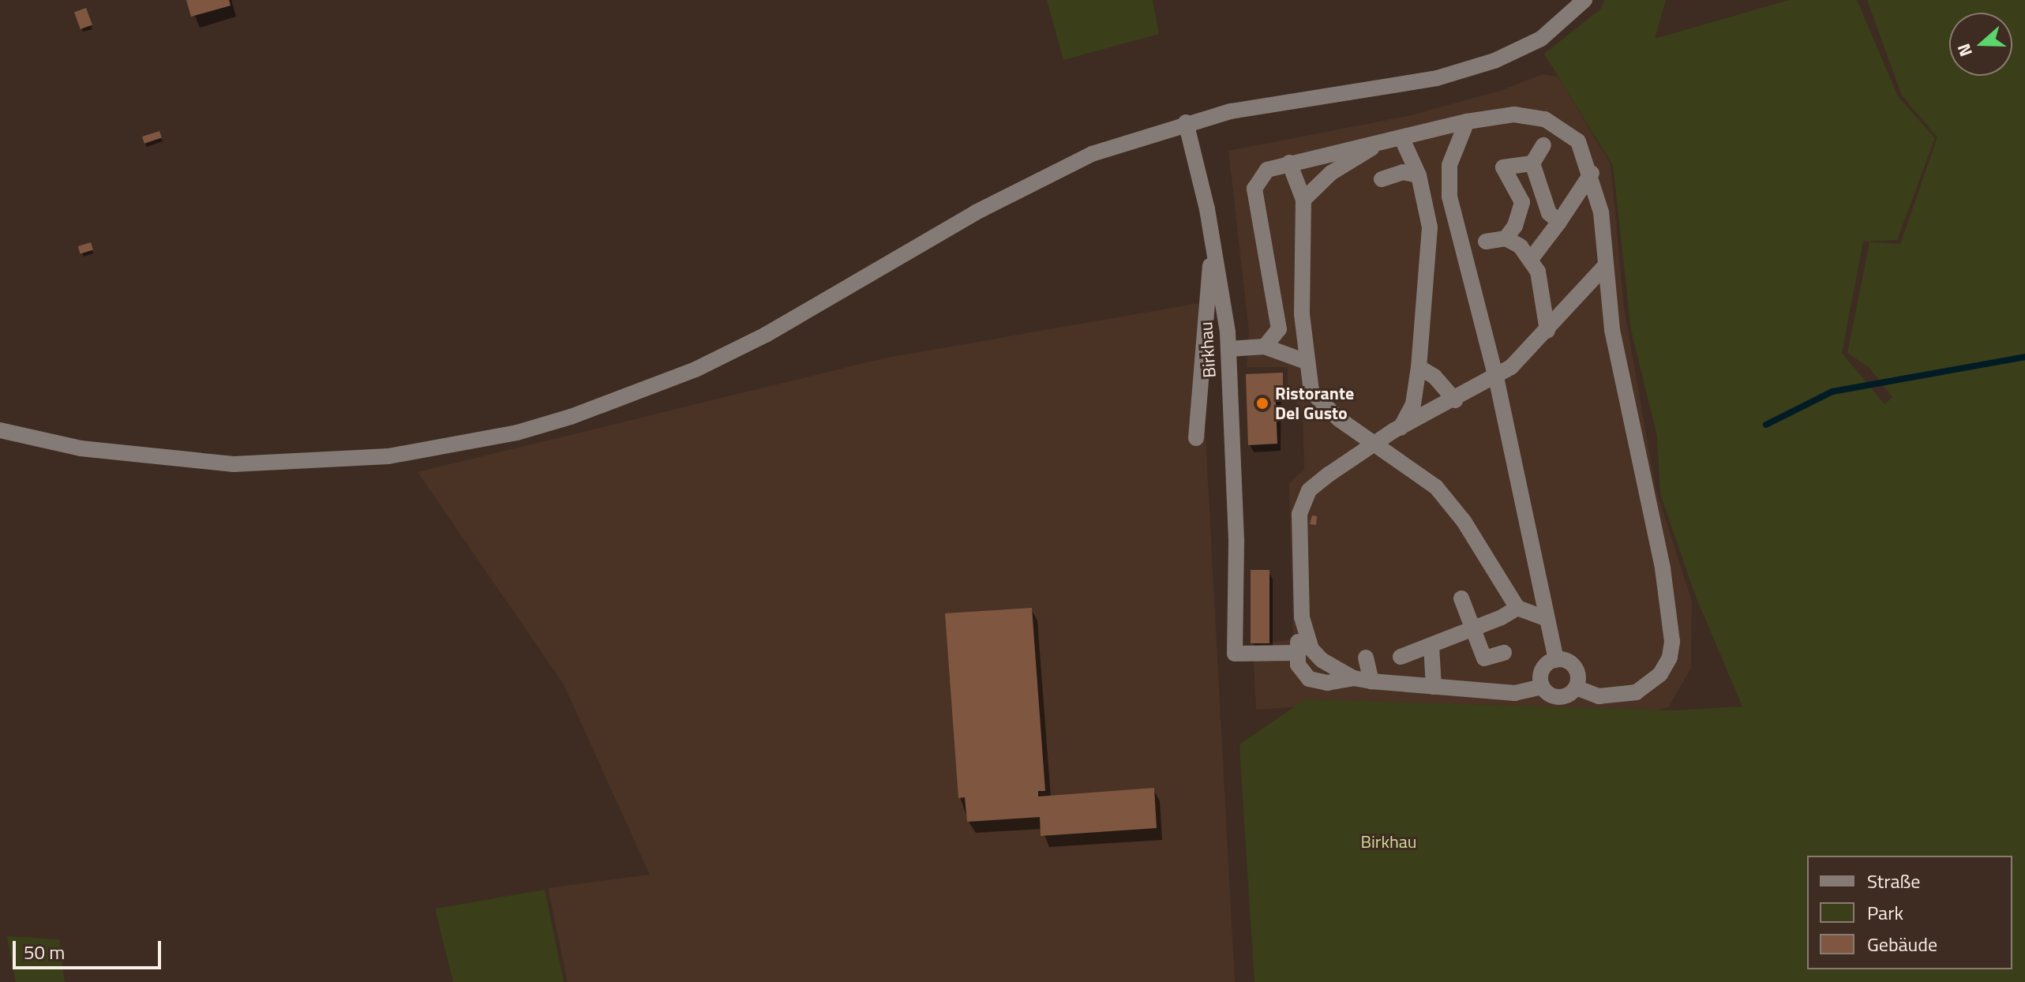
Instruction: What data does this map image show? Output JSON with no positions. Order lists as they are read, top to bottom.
{
  "streets": {
    "street": ["Birkhau"]
  },
  "parks": ["Birkhau"],
  "places": ["Ristorante Del Gusto"],
  "legend": ["Straße", "Park", "Gebäude"],
  "scale_bar": "50 m",
  "north": "left"
}
